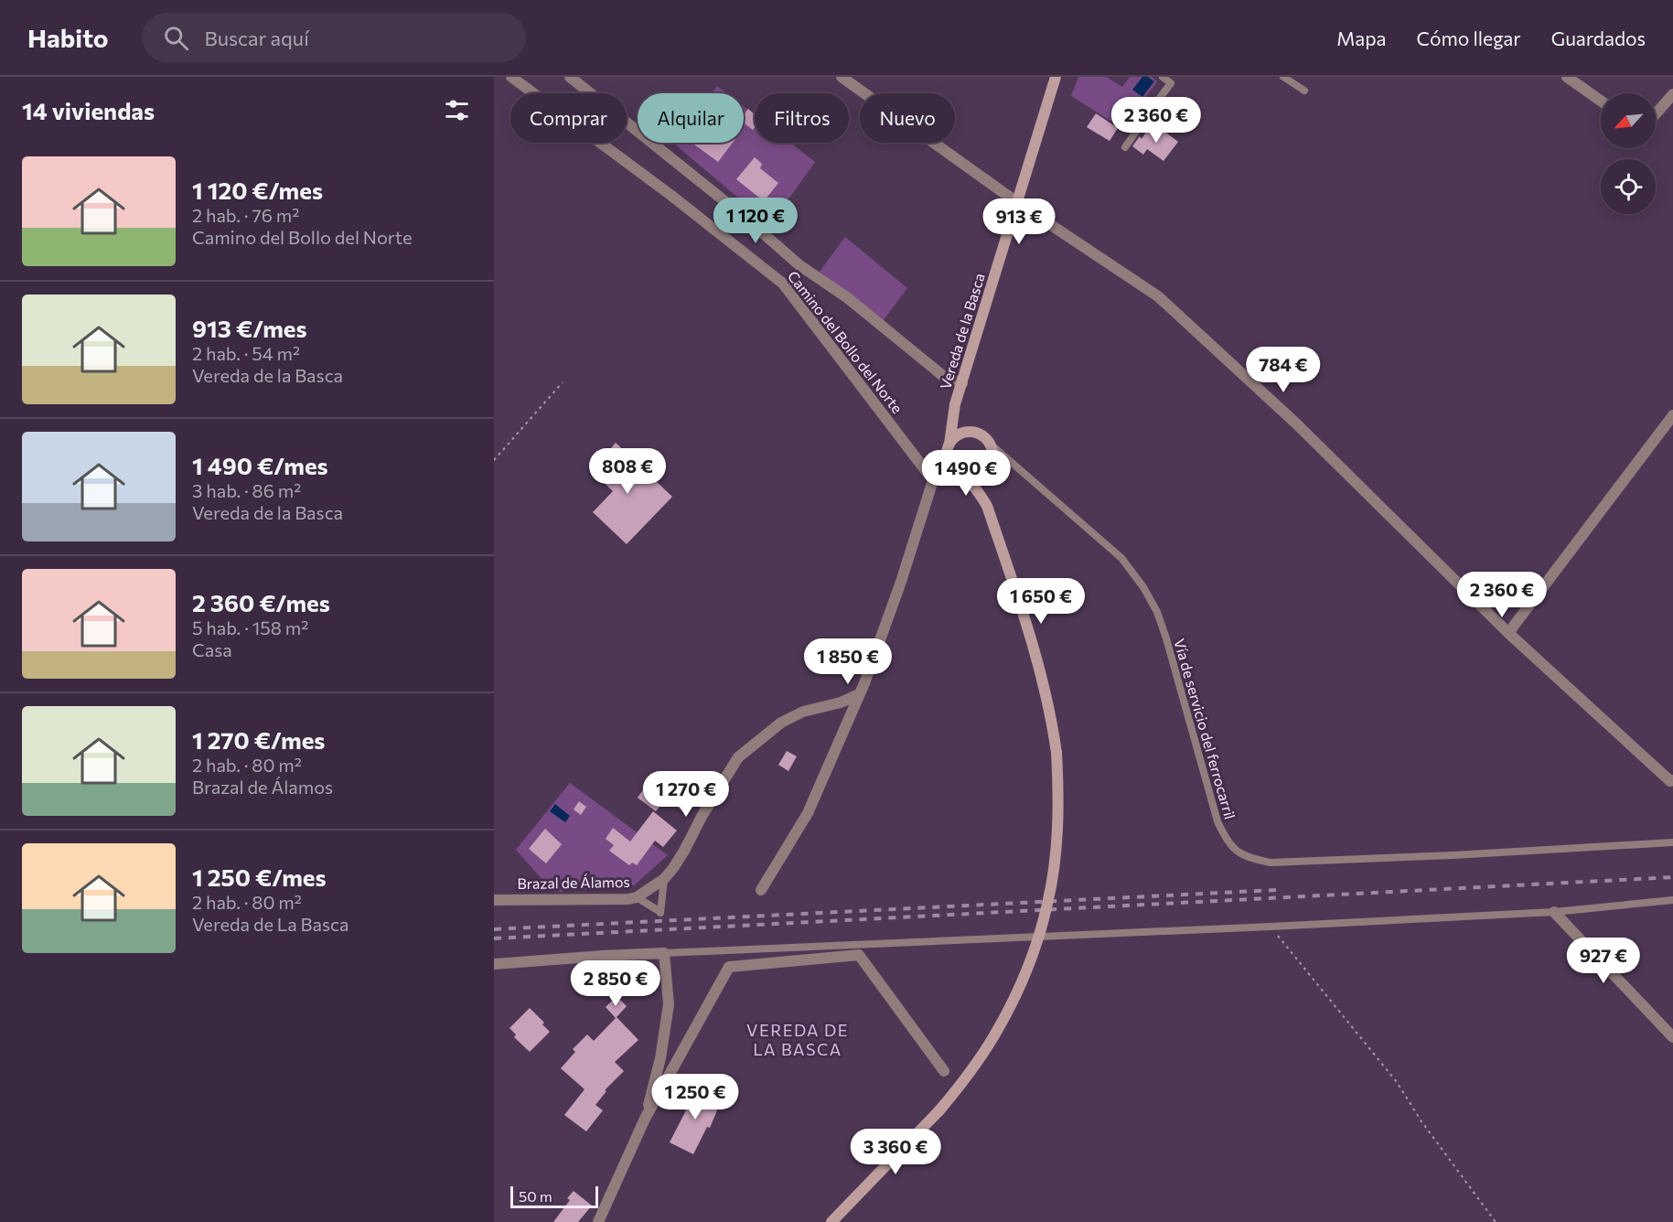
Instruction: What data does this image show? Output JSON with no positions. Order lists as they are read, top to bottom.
{
  "streets": {
    "street": ["Vereda de la Basca", "Camino del Bollo del Norte", "Brazal de Álamos"],
    "lane": ["Vía de servicio del ferrocarril"]
  },
  "crossings": [
    ["Vereda de la Basca", "Camino del Bollo del Norte"],
    ["Vereda de la Basca", "Vía de servicio del ferrocarril"],
    ["Vereda de la Basca", "Brazal de Álamos"]
  ],
  "districts": ["VEREDA DE LA BASCA"],
  "scale_bar": "50 m",
  "north": "bottom left",
  "page": {
    "header": "Habito",
    "search": "Buscar aquí",
    "nav": ["Mapa", "Cómo llegar", "Guardados"],
    "heading": "14 viviendas",
    "chip": [
      "Comprar",
      "Alquilar",
      "Filtros",
      "Nuevo"
    ],
    "price": [
      "2 360 €",
      "1 120 €",
      "913 €",
      "784 €",
      "808 €",
      "1 490 €",
      "2 360 €",
      "1 650 €",
      "1 850 €",
      "1 270 €",
      "927 €",
      "2 850 €",
      "1 250 €",
      "3 360 €"
    ],
    "list": [
      {
        "name": "1 120 €/mes",
        "note": "2 hab. · 76 m² · Camino del Bollo del Norte"
      },
      {
        "name": "913 €/mes",
        "note": "2 hab. · 54 m² · Vereda de la Basca"
      },
      {
        "name": "1 490 €/mes",
        "note": "3 hab. · 86 m² · Vereda de la Basca"
      },
      {
        "name": "2 360 €/mes",
        "note": "5 hab. · 158 m² · Casa"
      },
      {
        "name": "1 270 €/mes",
        "note": "2 hab. · 80 m² · Brazal de Álamos"
      },
      {
        "name": "1 250 €/mes",
        "note": "2 hab. · 80 m² · Vereda de La Basca"
      }
    ],
    "scale": "50 m"
  }
}
